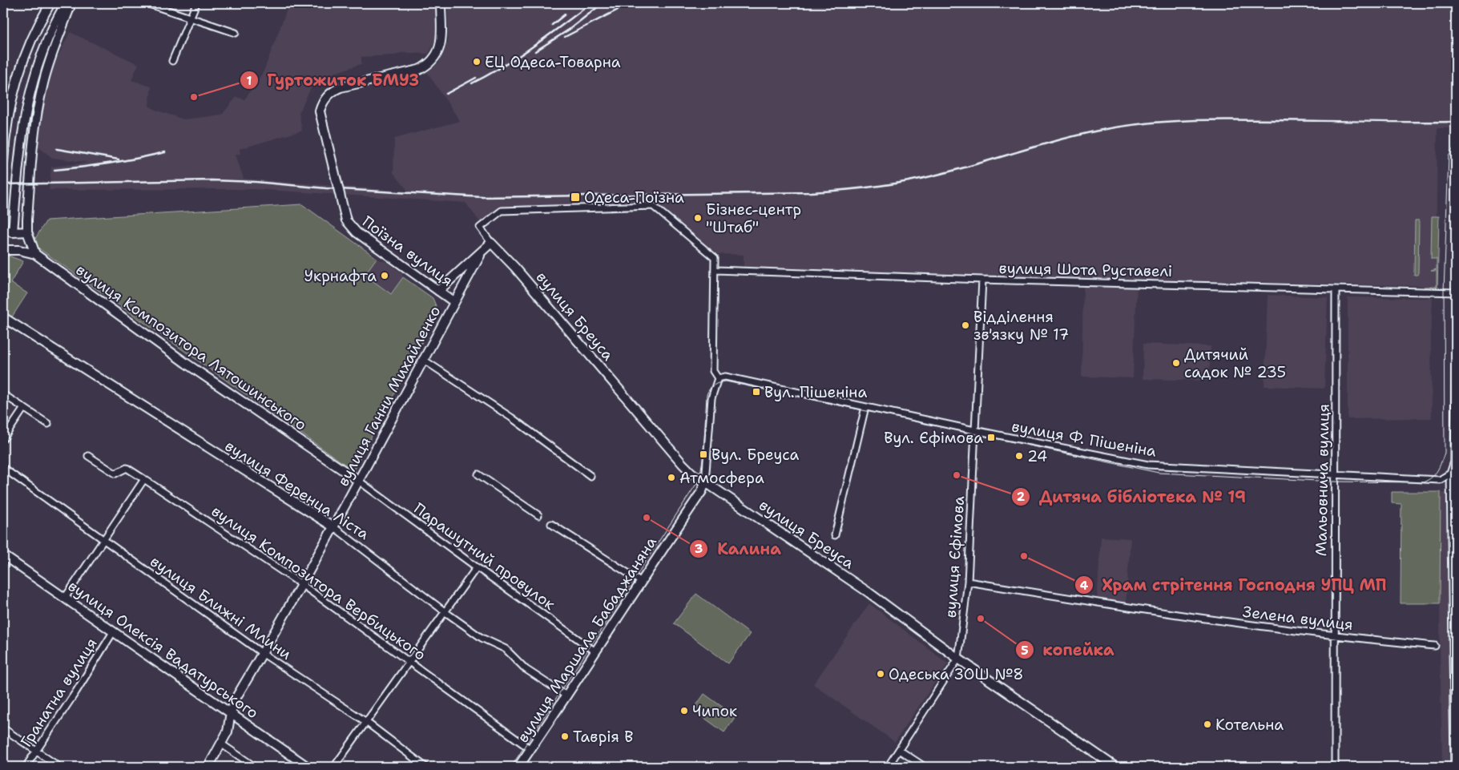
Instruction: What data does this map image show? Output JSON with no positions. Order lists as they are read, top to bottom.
{
  "streets": {
    "street": [
      "Поїзна вулиця",
      "вулиця Шота Руставелі",
      "вулиця Бреуса",
      "вулиця Композитора Лятошинського",
      "вулиця Ганни Михайленко",
      "вулиця Ф. Пішеніна",
      "Мальовнича вулиця",
      "вулиця Ференца Ліста",
      "Парашутний провулок",
      "вулиця Єфімова",
      "вулиця Композитора Вербицького",
      "вулиця Ближні Млини",
      "Зелена вулиця",
      "вулиця Маршала Бабаджаняна",
      "вулиця Олексія Вадатурського",
      "Гранатна вулиця"
    ]
  },
  "crossings": [
    ["Поїзна вулиця", "вулиця Ганни Михайленко"],
    ["вулиця Шота Руставелі", "Мальовнича вулиця"],
    ["вулиця Шота Руставелі", "вулиця Єфімова"],
    ["вулиця Бреуса", "вулиця Ганни Михайленко"],
    ["вулиця Бреуса", "вулиця Єфімова"],
    ["вулиця Бреуса", "вулиця Маршала Бабаджаняна"],
    ["вулиця Композитора Лятошинського", "вулиця Ганни Михайленко"],
    ["вулиця Композитора Лятошинського", "Парашутний провулок"],
    ["вулиця Ганни Михайленко", "вулиця Ференца Ліста"],
    ["вулиця Ганни Михайленко", "Парашутний провулок"],
    ["вулиця Ганни Михайленко", "вулиця Композитора Вербицького"],
    ["вулиця Ганни Михайленко", "вулиця Ближні Млини"],
    ["вулиця Ганни Михайленко", "вулиця Олексія Вадатурського"],
    ["вулиця Ф. Пішеніна", "Мальовнича вулиця"],
    ["вулиця Ф. Пішеніна", "вулиця Єфімова"],
    ["вулиця Ф. Пішеніна", "вулиця Маршала Бабаджаняна"],
    ["Мальовнича вулиця", "Зелена вулиця"],
    ["вулиця Ференца Ліста", "вулиця Маршала Бабаджаняна"],
    ["Парашутний провулок", "вулиця Маршала Бабаджаняна"],
    ["вулиця Єфімова", "Зелена вулиця"],
    ["вулиця Композитора Вербицького", "вулиця Маршала Бабаджаняна"],
    ["вулиця Олексія Вадатурського", "Гранатна вулиця"]
  ],
  "places": {
    "other": [
      "ЕЦ Одеса-Товарна",
      "Гуртожиток БМУЗ",
      "Бізнес-центр \"Штаб\"",
      "Укрнафта",
      "Відділення зв'язку № 17",
      "Дитячий садок № 235",
      "24",
      "Дитяча бібліотека № 19",
      "Атмосфера",
      "Калина",
      "Храм стрітення Господня УПЦ МП",
      "копейка",
      "Одеська ЗОШ №8",
      "Чипок",
      "Котельна",
      "Таврія В"
    ],
    "transit": [
      "Одеса-Поїзна",
      "Вул. Пішеніна",
      "Вул. Єфімова",
      "Вул. Бреуса"
    ]
  }
}
